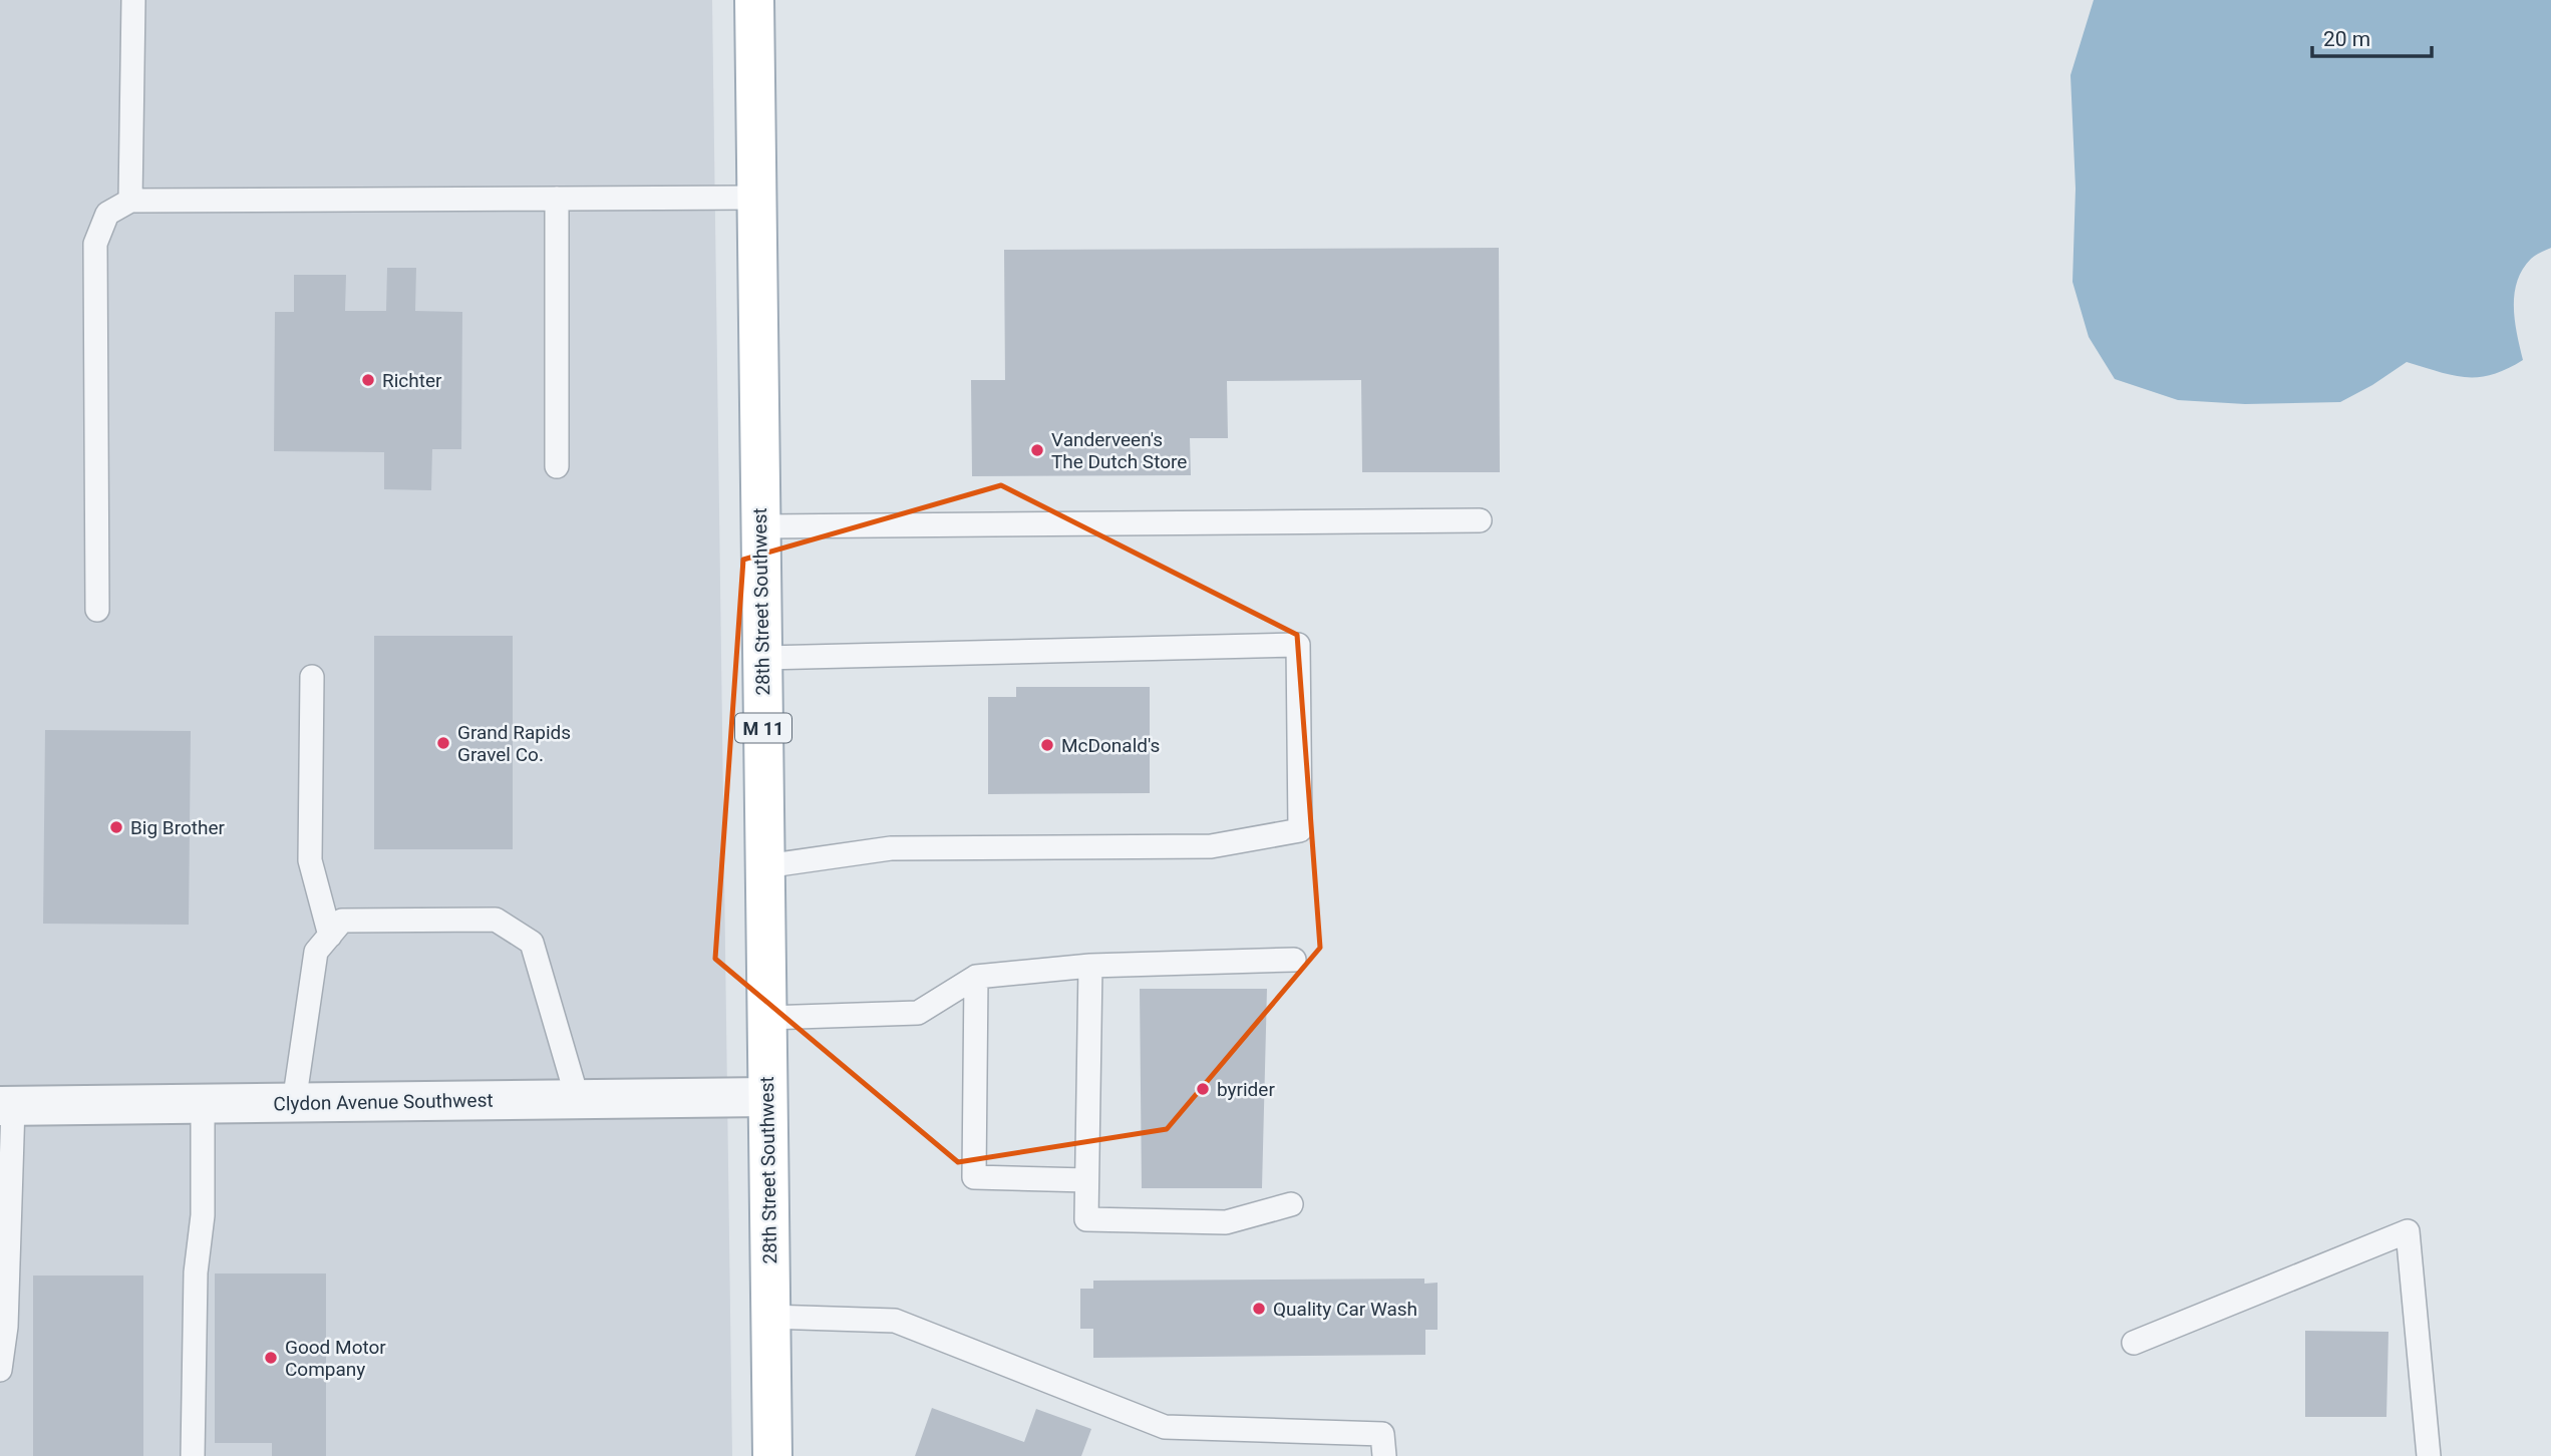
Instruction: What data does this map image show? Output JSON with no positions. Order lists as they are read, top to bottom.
{
  "streets": {
    "main road": ["28th Street Southwest", "M 11"],
    "street": ["Clydon Avenue Southwest"]
  },
  "crossings": [
    ["28th Street Southwest", "Clydon Avenue Southwest"]
  ],
  "places": [
    "Richter",
    "Vanderveen's The Dutch Store",
    "Grand Rapids Gravel Co.",
    "McDonald's",
    "Big Brother",
    "byrider",
    "Quality Car Wash",
    "Good Motor Company"
  ],
  "scale_bar": "20 m"
}
